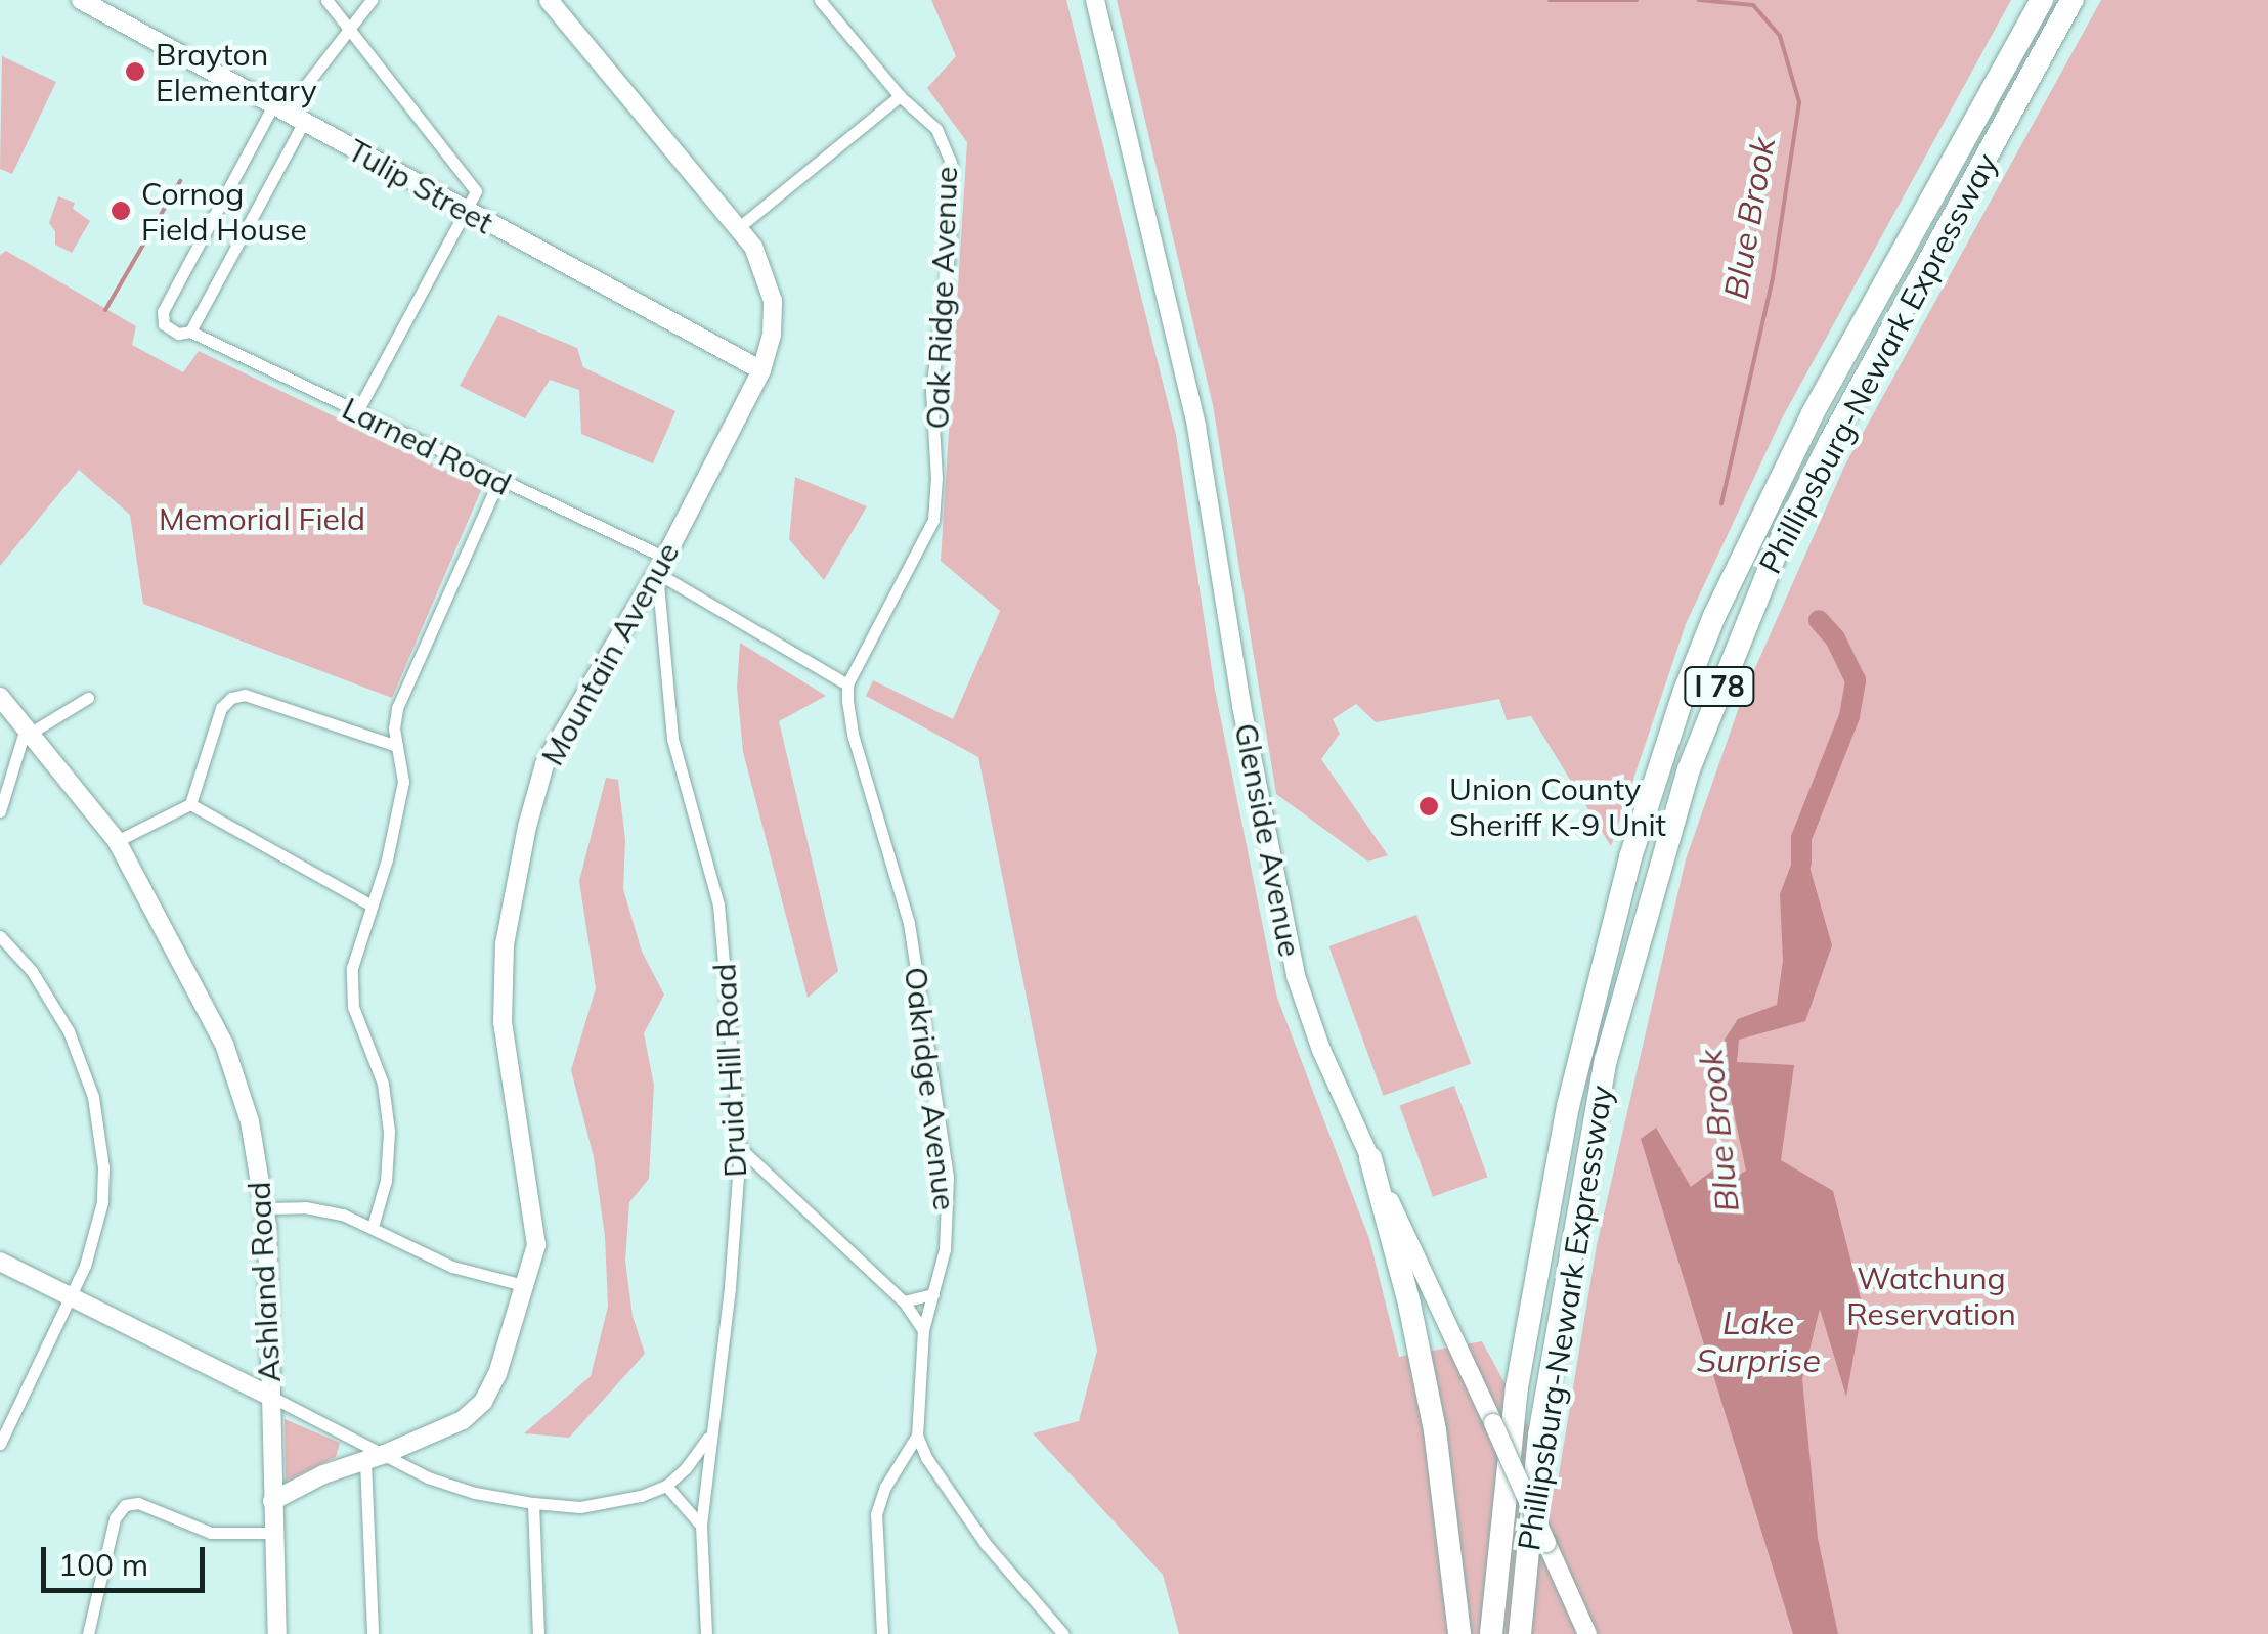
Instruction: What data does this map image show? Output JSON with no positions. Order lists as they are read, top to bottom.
{
  "streets": {
    "highway": ["Phillipsburg-Newark Expressway", "I 78"],
    "main road": [
      "Tulip Street",
      "Mountain Avenue",
      "Glenside Avenue",
      "Ashland Road"
    ],
    "street": [
      "Oak Ridge Avenue",
      "Larned Road",
      "Druid Hill Road",
      "Oakridge Avenue"
    ]
  },
  "crossings": [
    ["Tulip Street", "Mountain Avenue"],
    ["Oak Ridge Avenue", "Larned Road"],
    ["Oak Ridge Avenue", "Oakridge Avenue"],
    ["Larned Road", "Mountain Avenue"],
    ["Larned Road", "Druid Hill Road"],
    ["Larned Road", "Oakridge Avenue"],
    ["Mountain Avenue", "Druid Hill Road"],
    ["Mountain Avenue", "Ashland Road"]
  ],
  "water": ["Blue Brook", "Lake Surprise"],
  "parks": ["Memorial Field", "Watchung Reservation"],
  "places": ["Brayton Elementary", "Cornog Field House", "Union County Sheriff K-9 Unit"],
  "scale_bar": "100 m"
}
